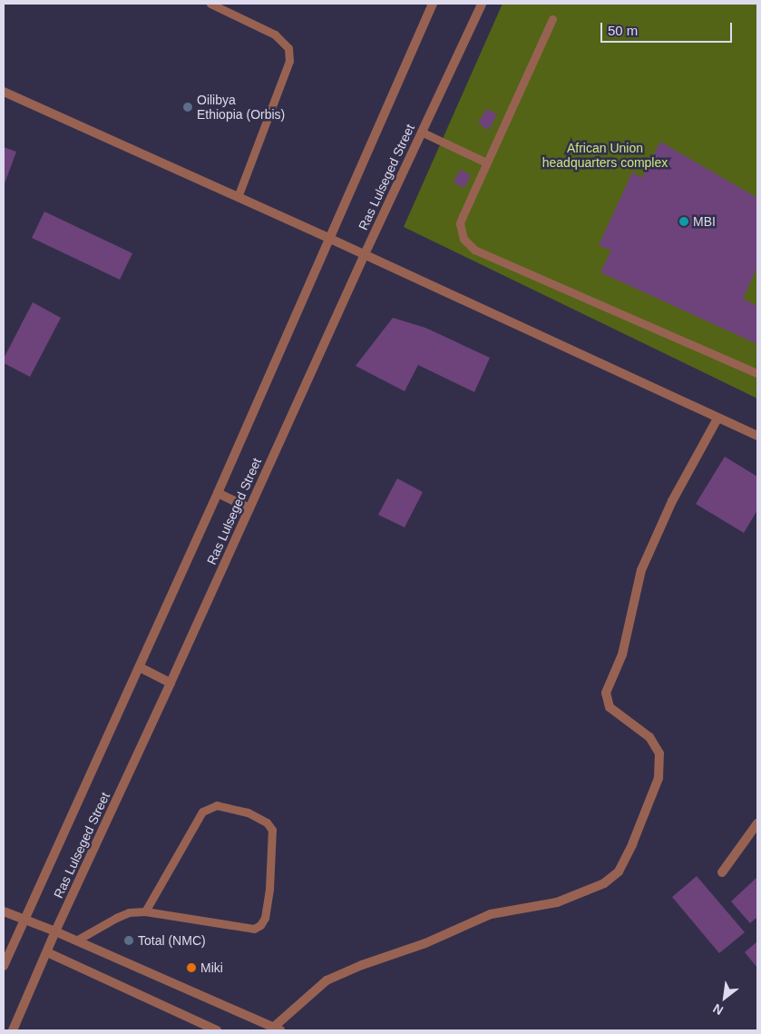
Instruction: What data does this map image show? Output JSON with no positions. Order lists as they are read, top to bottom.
{
  "streets": {
    "street": ["Ras Lulseged Street"]
  },
  "parks": ["African Union headquarters complex"],
  "places": [
    "Oilibya Ethiopia (Orbis)",
    "MBI",
    "Total (NMC)",
    "Miki"
  ],
  "scale_bar": "50 m",
  "north": "bottom left"
}
